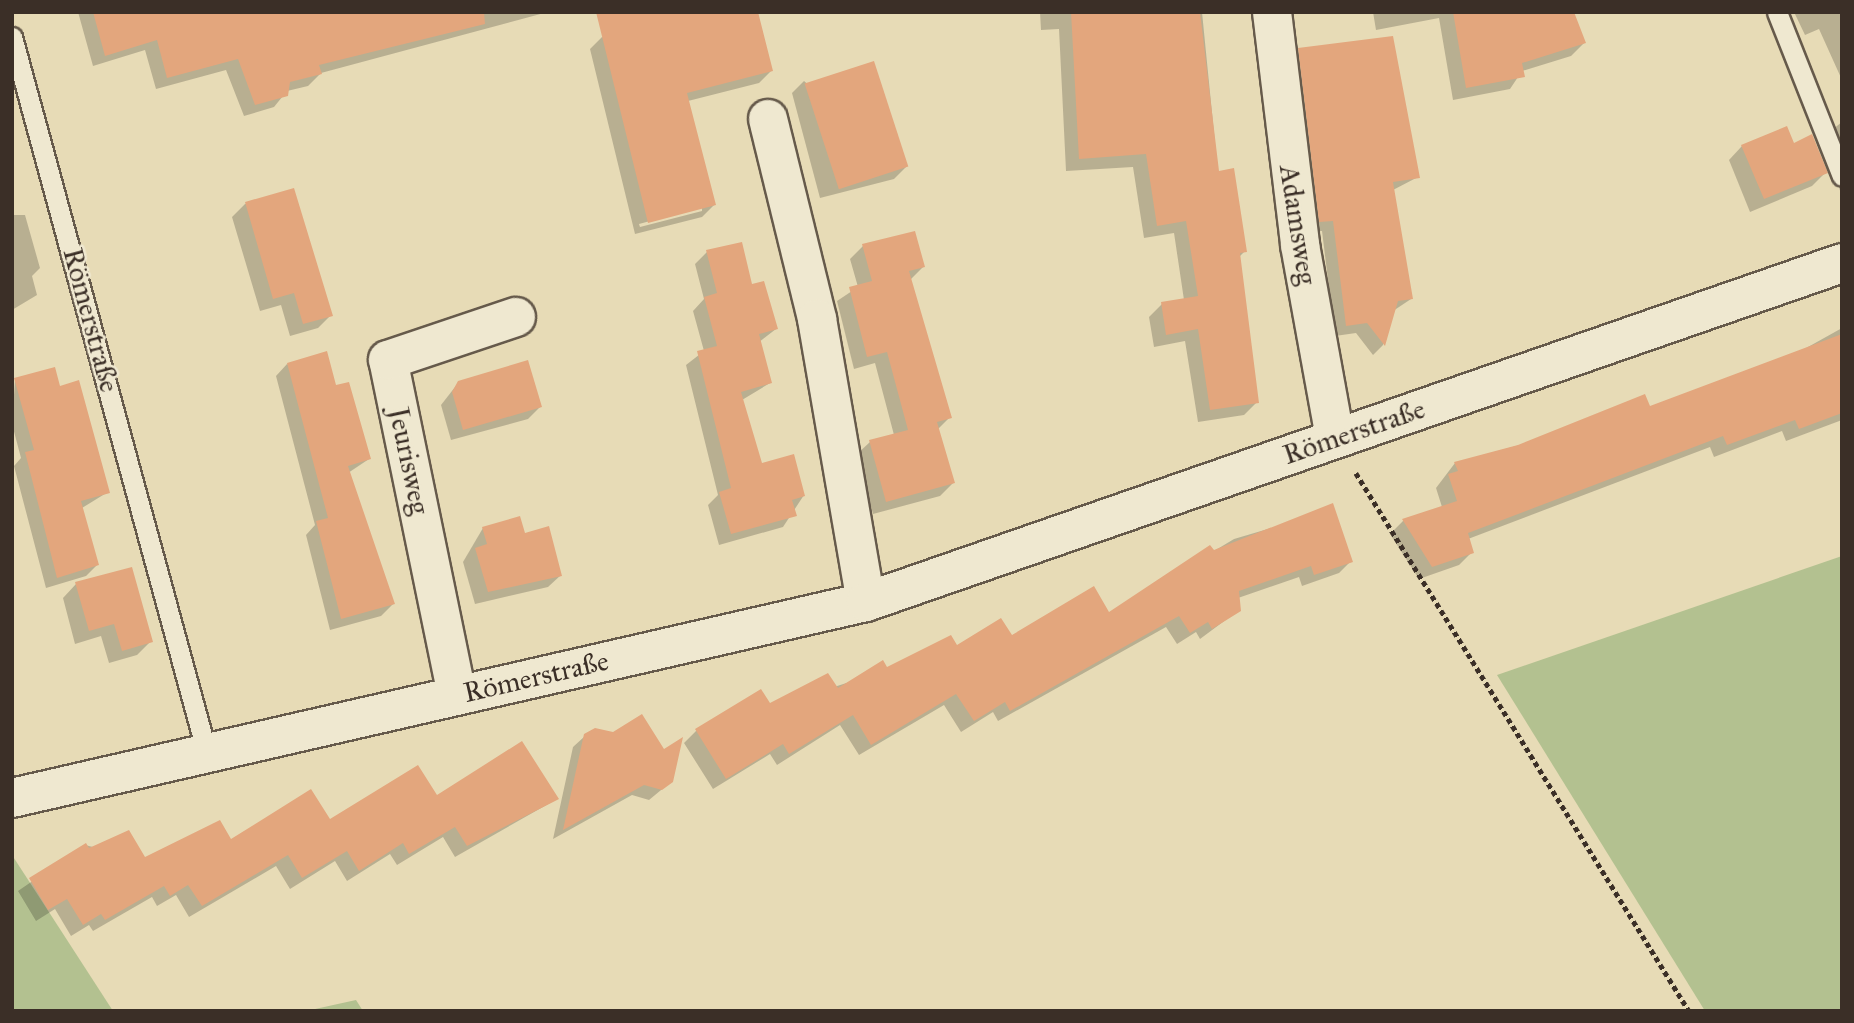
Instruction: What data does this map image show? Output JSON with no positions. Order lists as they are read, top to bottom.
{
  "streets": {
    "street": ["Adamsweg", "Römerstraße", "Jeurisweg"]
  },
  "crossings": [
    ["Adamsweg", "Römerstraße"],
    ["Römerstraße", "Jeurisweg"]
  ]
}
